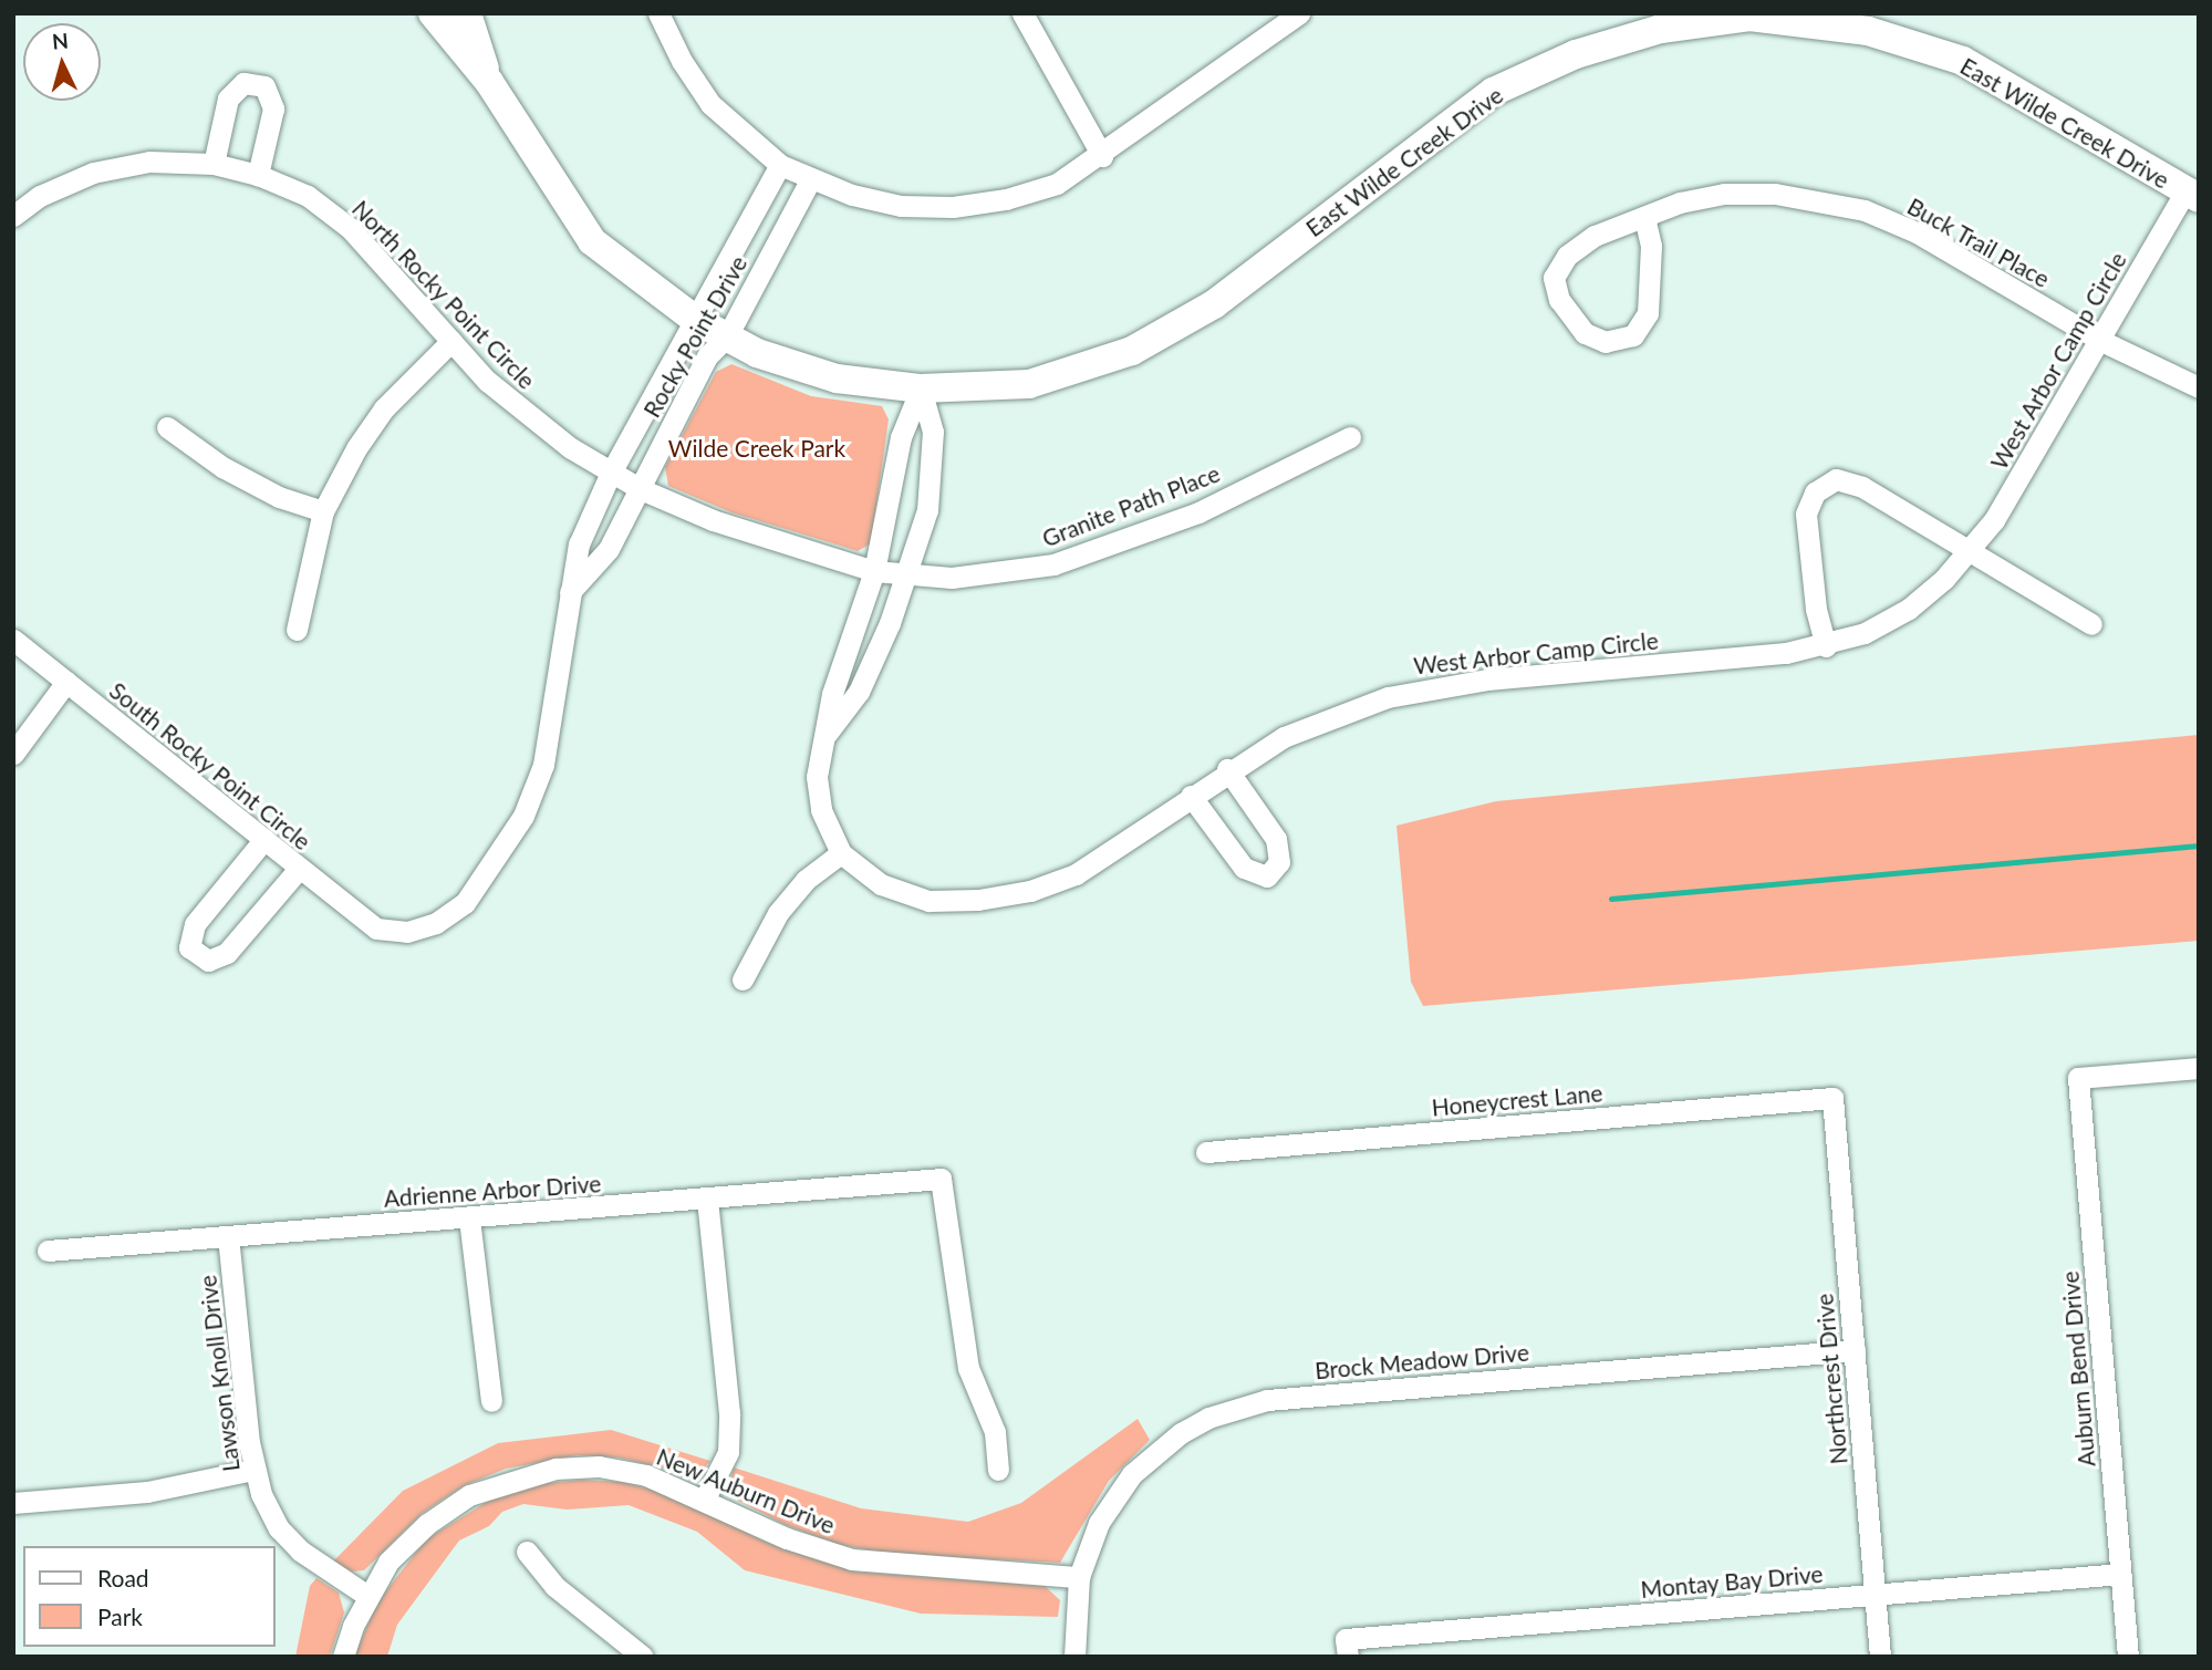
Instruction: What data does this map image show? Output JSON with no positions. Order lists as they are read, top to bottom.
{
  "streets": {
    "street": [
      "East Wilde Creek Drive",
      "Buck Trail Place",
      "North Rocky Point Circle",
      "Rocky Point Drive",
      "West Arbor Camp Circle",
      "Granite Path Place",
      "South Rocky Point Circle",
      "Honeycrest Lane",
      "Adrienne Arbor Drive",
      "Brock Meadow Drive",
      "Auburn Bend Drive",
      "Lawson Knoll Drive",
      "Northcrest Drive",
      "New Auburn Drive",
      "Montay Bay Drive"
    ]
  },
  "crossings": [
    ["East Wilde Creek Drive", "Rocky Point Drive"],
    ["East Wilde Creek Drive", "West Arbor Camp Circle"],
    ["Buck Trail Place", "West Arbor Camp Circle"],
    ["North Rocky Point Circle", "Rocky Point Drive"],
    ["North Rocky Point Circle", "Granite Path Place"],
    ["Rocky Point Drive", "Granite Path Place"],
    ["Rocky Point Drive", "South Rocky Point Circle"],
    ["West Arbor Camp Circle", "Granite Path Place"],
    ["Honeycrest Lane", "Northcrest Drive"],
    ["Adrienne Arbor Drive", "Lawson Knoll Drive"],
    ["Brock Meadow Drive", "Northcrest Drive"],
    ["Brock Meadow Drive", "New Auburn Drive"],
    ["Auburn Bend Drive", "Montay Bay Drive"],
    ["Lawson Knoll Drive", "New Auburn Drive"],
    ["Northcrest Drive", "Montay Bay Drive"]
  ],
  "parks": ["Wilde Creek Park"],
  "legend": ["Road", "Park"],
  "north": "top"
}
